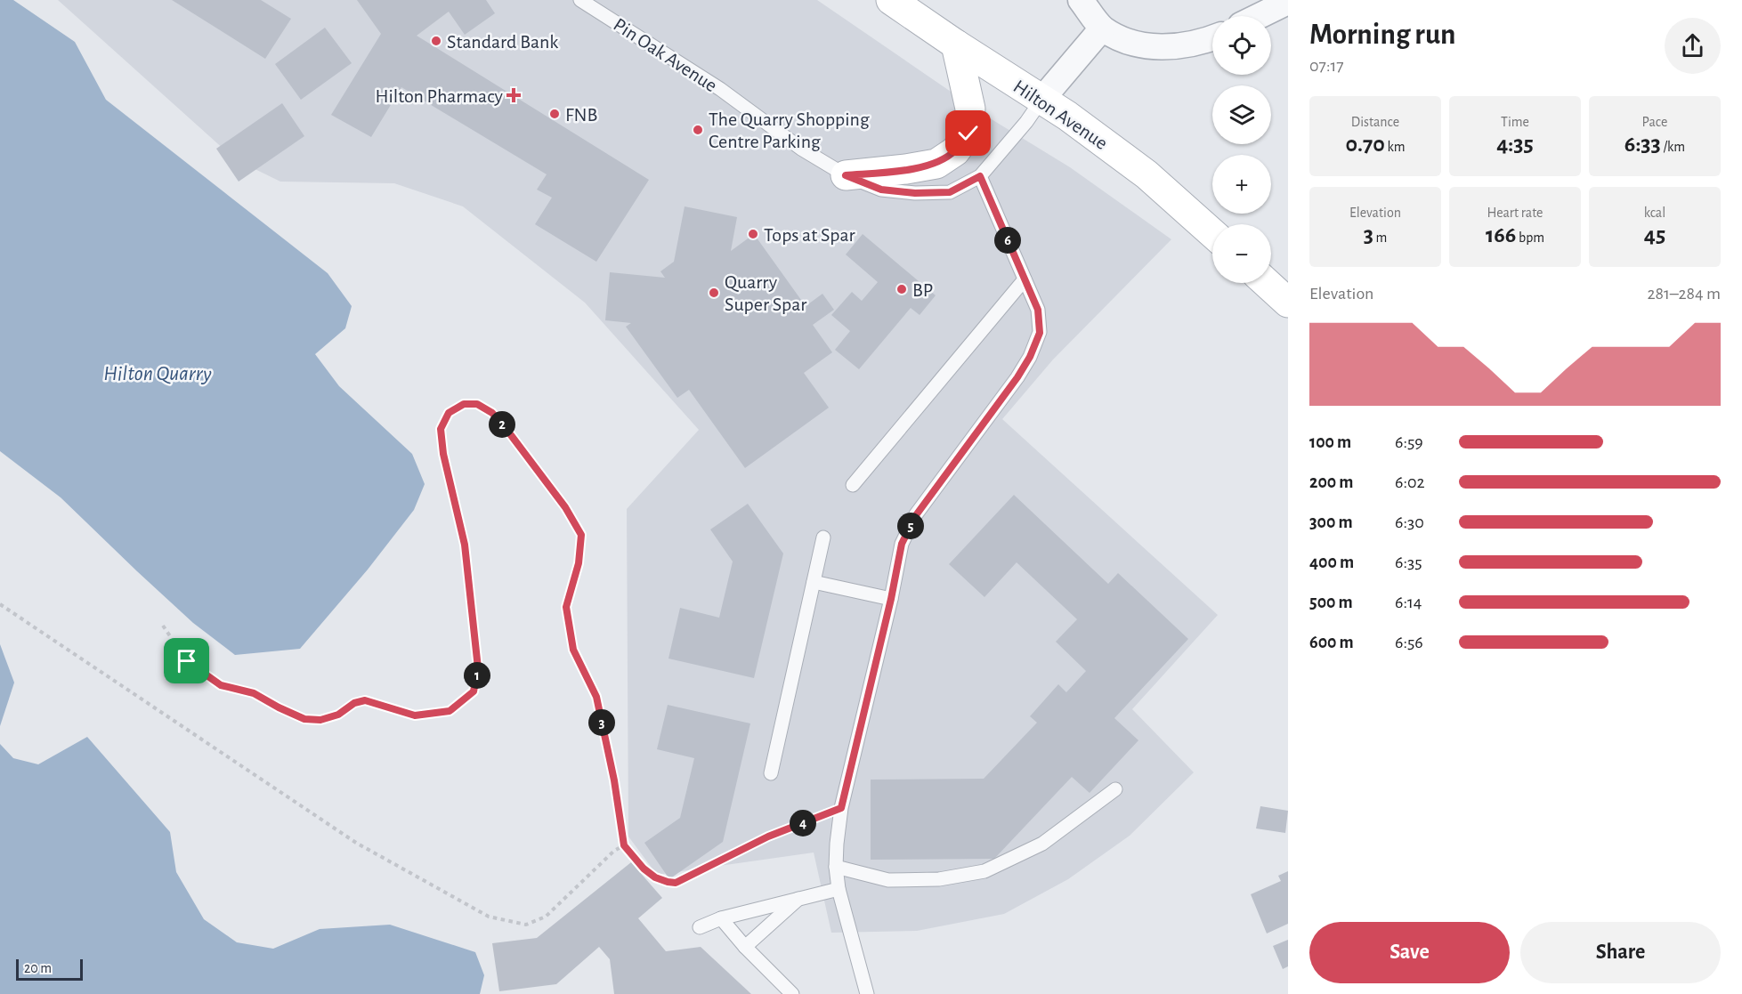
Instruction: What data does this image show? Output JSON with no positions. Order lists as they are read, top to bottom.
{
  "streets": {
    "street": ["Hilton Avenue"],
    "lane": ["Pin Oak Avenue"]
  },
  "crossings": [
    ["Pin Oak Avenue", "Hilton Avenue"]
  ],
  "water": ["Hilton Quarry"],
  "places": {
    "other": [
      "Standard Bank",
      "FNB",
      "The Quarry Shopping Centre Parking",
      "Tops at Spar",
      "BP",
      "Quarry Super Spar"
    ],
    "health": ["Hilton Pharmacy"]
  },
  "scale_bar": "20 m",
  "page": {
    "heading": ["Morning run", "07:17"],
    "map_buttons": ["+", "−"],
    "stats": [
      ["Distance", "0.70 km"],
      ["Time", "4:35"],
      ["Pace", "6:33 /km"],
      ["Elevation", "3 m"],
      ["Heart rate", "166 bpm"],
      ["kcal", "45"]
    ],
    "pins": [
      "6",
      "2",
      "5",
      "1",
      "3",
      "4"
    ],
    "chart": ["Elevation", "281–284 m"],
    "list": [
      {
        "name": "100 m",
        "note": "6:59"
      },
      {
        "name": "200 m",
        "note": "6:02"
      },
      {
        "name": "300 m",
        "note": "6:30"
      },
      {
        "name": "400 m",
        "note": "6:35"
      },
      {
        "name": "500 m",
        "note": "6:14"
      },
      {
        "name": "600 m",
        "note": "6:56"
      }
    ],
    "buttons": ["Save", "Share"],
    "scale": "20 m"
  }
}
